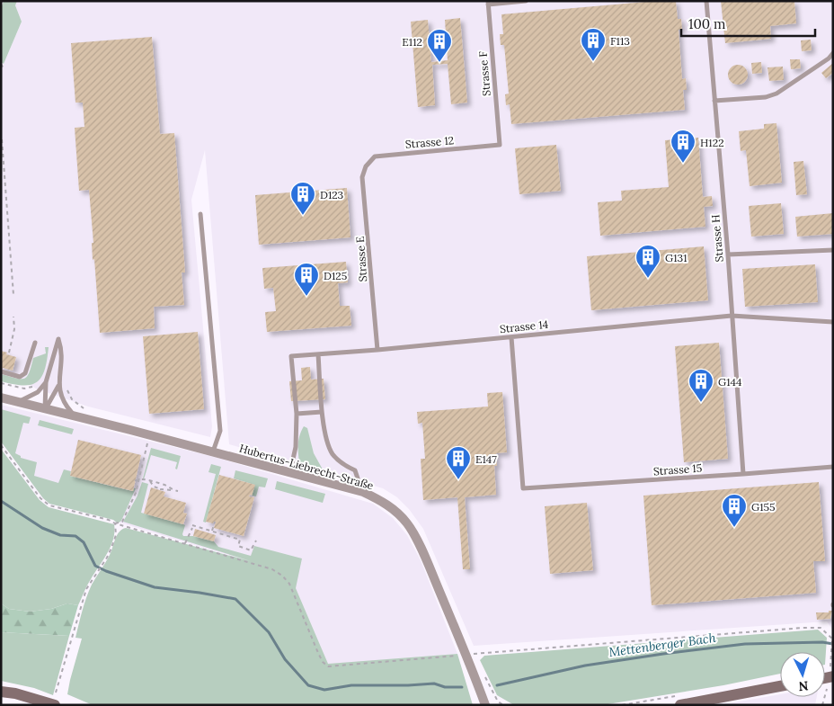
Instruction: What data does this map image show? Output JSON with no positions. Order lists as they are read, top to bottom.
{
  "streets": {
    "street": ["Hubertus-Liebrecht-Straße"],
    "lane": [
      "Strasse F",
      "Strasse 12",
      "Strasse H",
      "Strasse E",
      "Strasse 14",
      "Strasse 15"
    ]
  },
  "crossings": [
    ["Strasse F", "Strasse 12"],
    ["Strasse 12", "Strasse E"],
    ["Strasse H", "Strasse 14"],
    ["Strasse H", "Strasse 15"],
    ["Strasse E", "Strasse 14"],
    ["Strasse 14", "Strasse 15"]
  ],
  "water": ["Mettenberger Bach"],
  "places": {
    "building": [
      "F113",
      "E112",
      "H122",
      "D123",
      "G131",
      "D125",
      "G144",
      "E147",
      "G155"
    ]
  },
  "scale_bar": "100 m",
  "north": "bottom"
}
